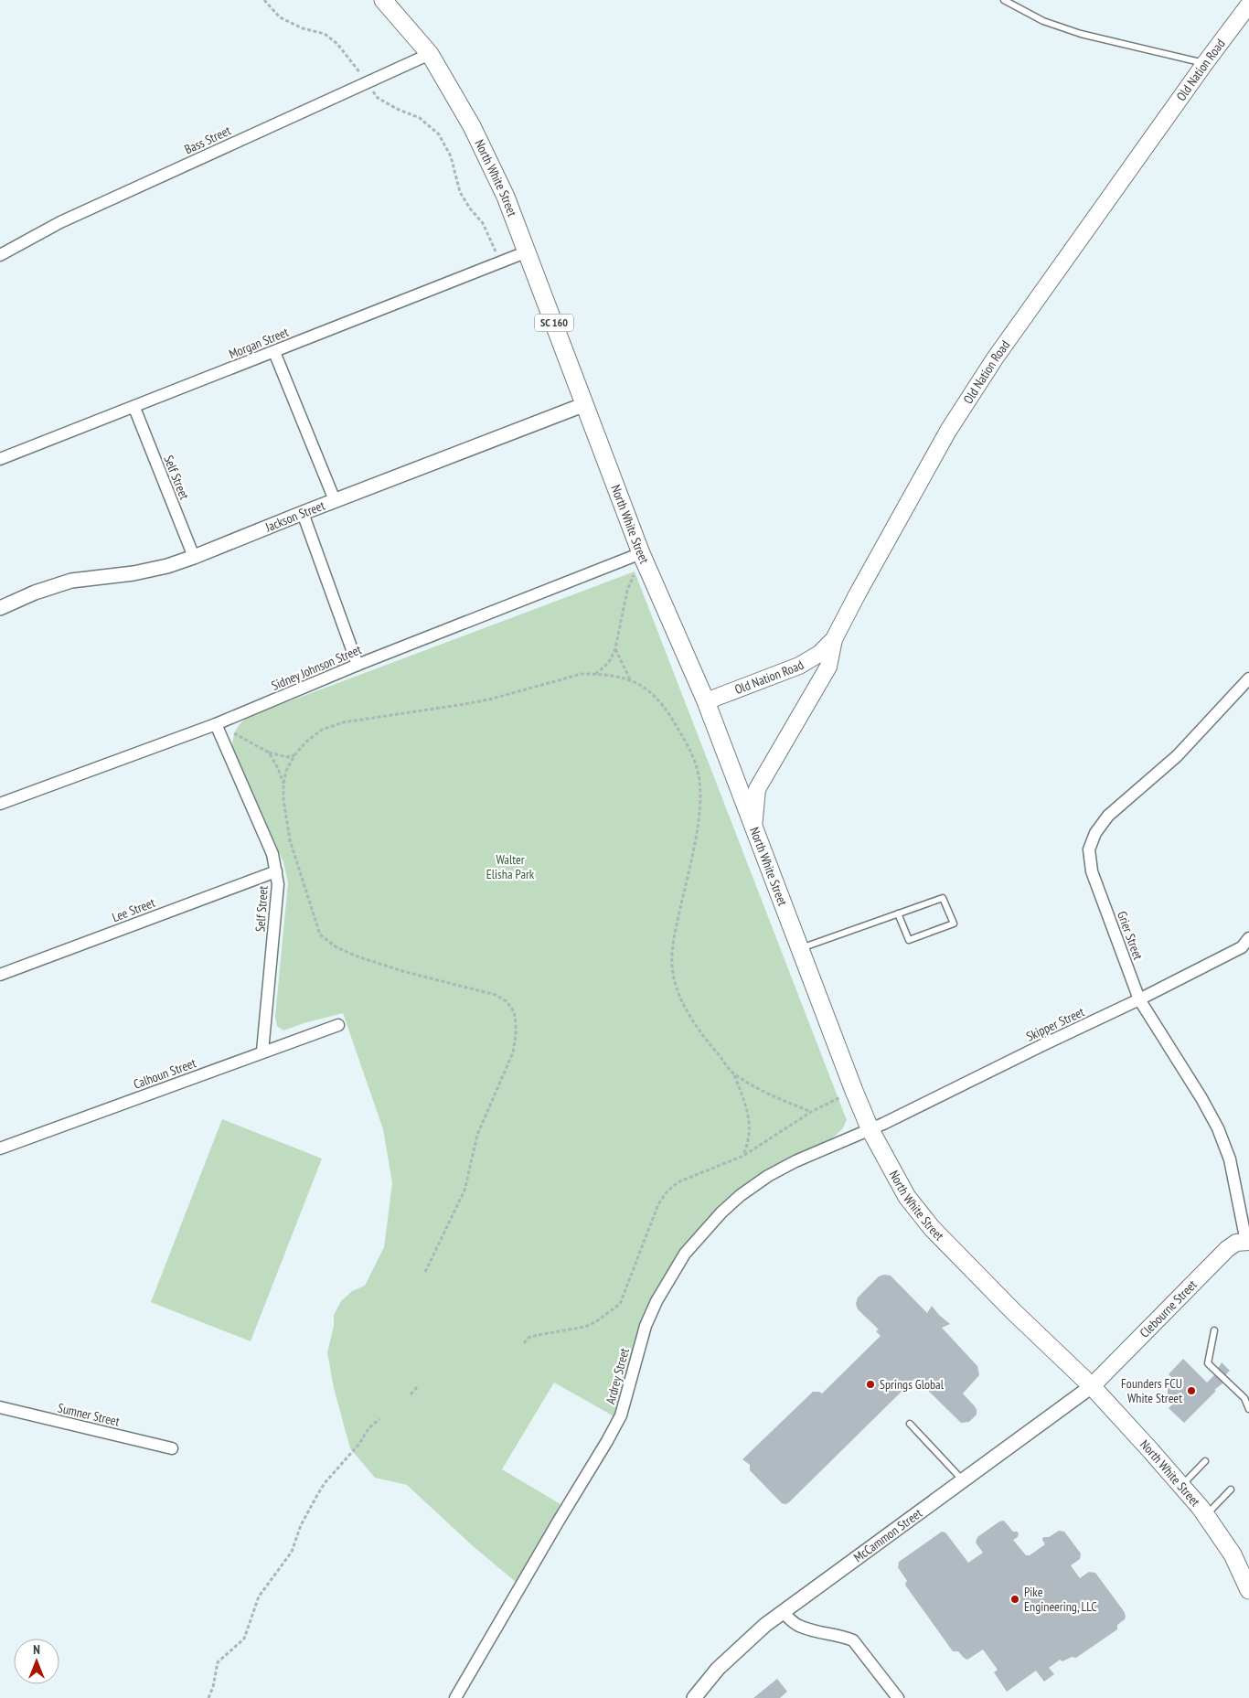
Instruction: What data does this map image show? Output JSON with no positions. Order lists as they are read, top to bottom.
{
  "streets": {
    "main road": [
      "Old Nation Road",
      "North White Street",
      "SC 160",
      "Clebourne Street"
    ],
    "street": [
      "Bass Street",
      "Morgan Street",
      "Self Street",
      "Jackson Street",
      "Sidney Johnson Street",
      "Lee Street",
      "Grier Street",
      "Skipper Street",
      "Calhoun Street",
      "Ardrey Street",
      "Sumner Street",
      "McCammon Street"
    ]
  },
  "crossings": [
    ["Old Nation Road", "North White Street"],
    ["Bass Street", "North White Street"],
    ["North White Street", "Morgan Street"],
    ["North White Street", "Jackson Street"],
    ["North White Street", "Sidney Johnson Street"],
    ["North White Street", "Skipper Street"],
    ["North White Street", "Clebourne Street"],
    ["North White Street", "Ardrey Street"],
    ["North White Street", "McCammon Street"],
    ["Morgan Street", "Self Street"],
    ["Self Street", "Jackson Street"],
    ["Self Street", "Sidney Johnson Street"],
    ["Self Street", "Lee Street"],
    ["Self Street", "Calhoun Street"],
    ["Grier Street", "Skipper Street"],
    ["Grier Street", "Clebourne Street"],
    ["Skipper Street", "Ardrey Street"],
    ["Clebourne Street", "McCammon Street"]
  ],
  "parks": ["Walter Elisha Park"],
  "places": ["Springs Global", "Founders FCU White Street", "Pike Engineering, LLC"],
  "north": "top"
}
